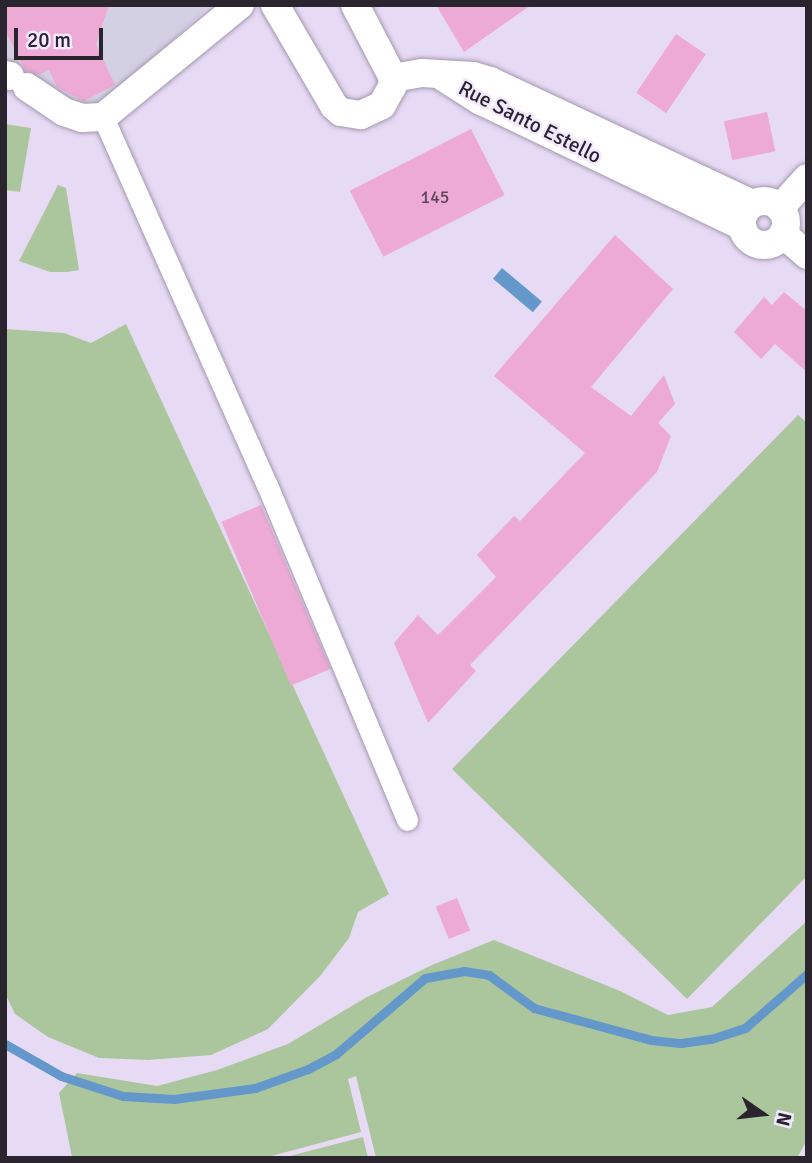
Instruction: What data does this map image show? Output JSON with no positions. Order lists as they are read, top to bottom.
{
  "streets": {
    "street": ["Rue Santo Estello"]
  },
  "house_numbers": ["145"],
  "scale_bar": "20 m",
  "north": "right"
}
